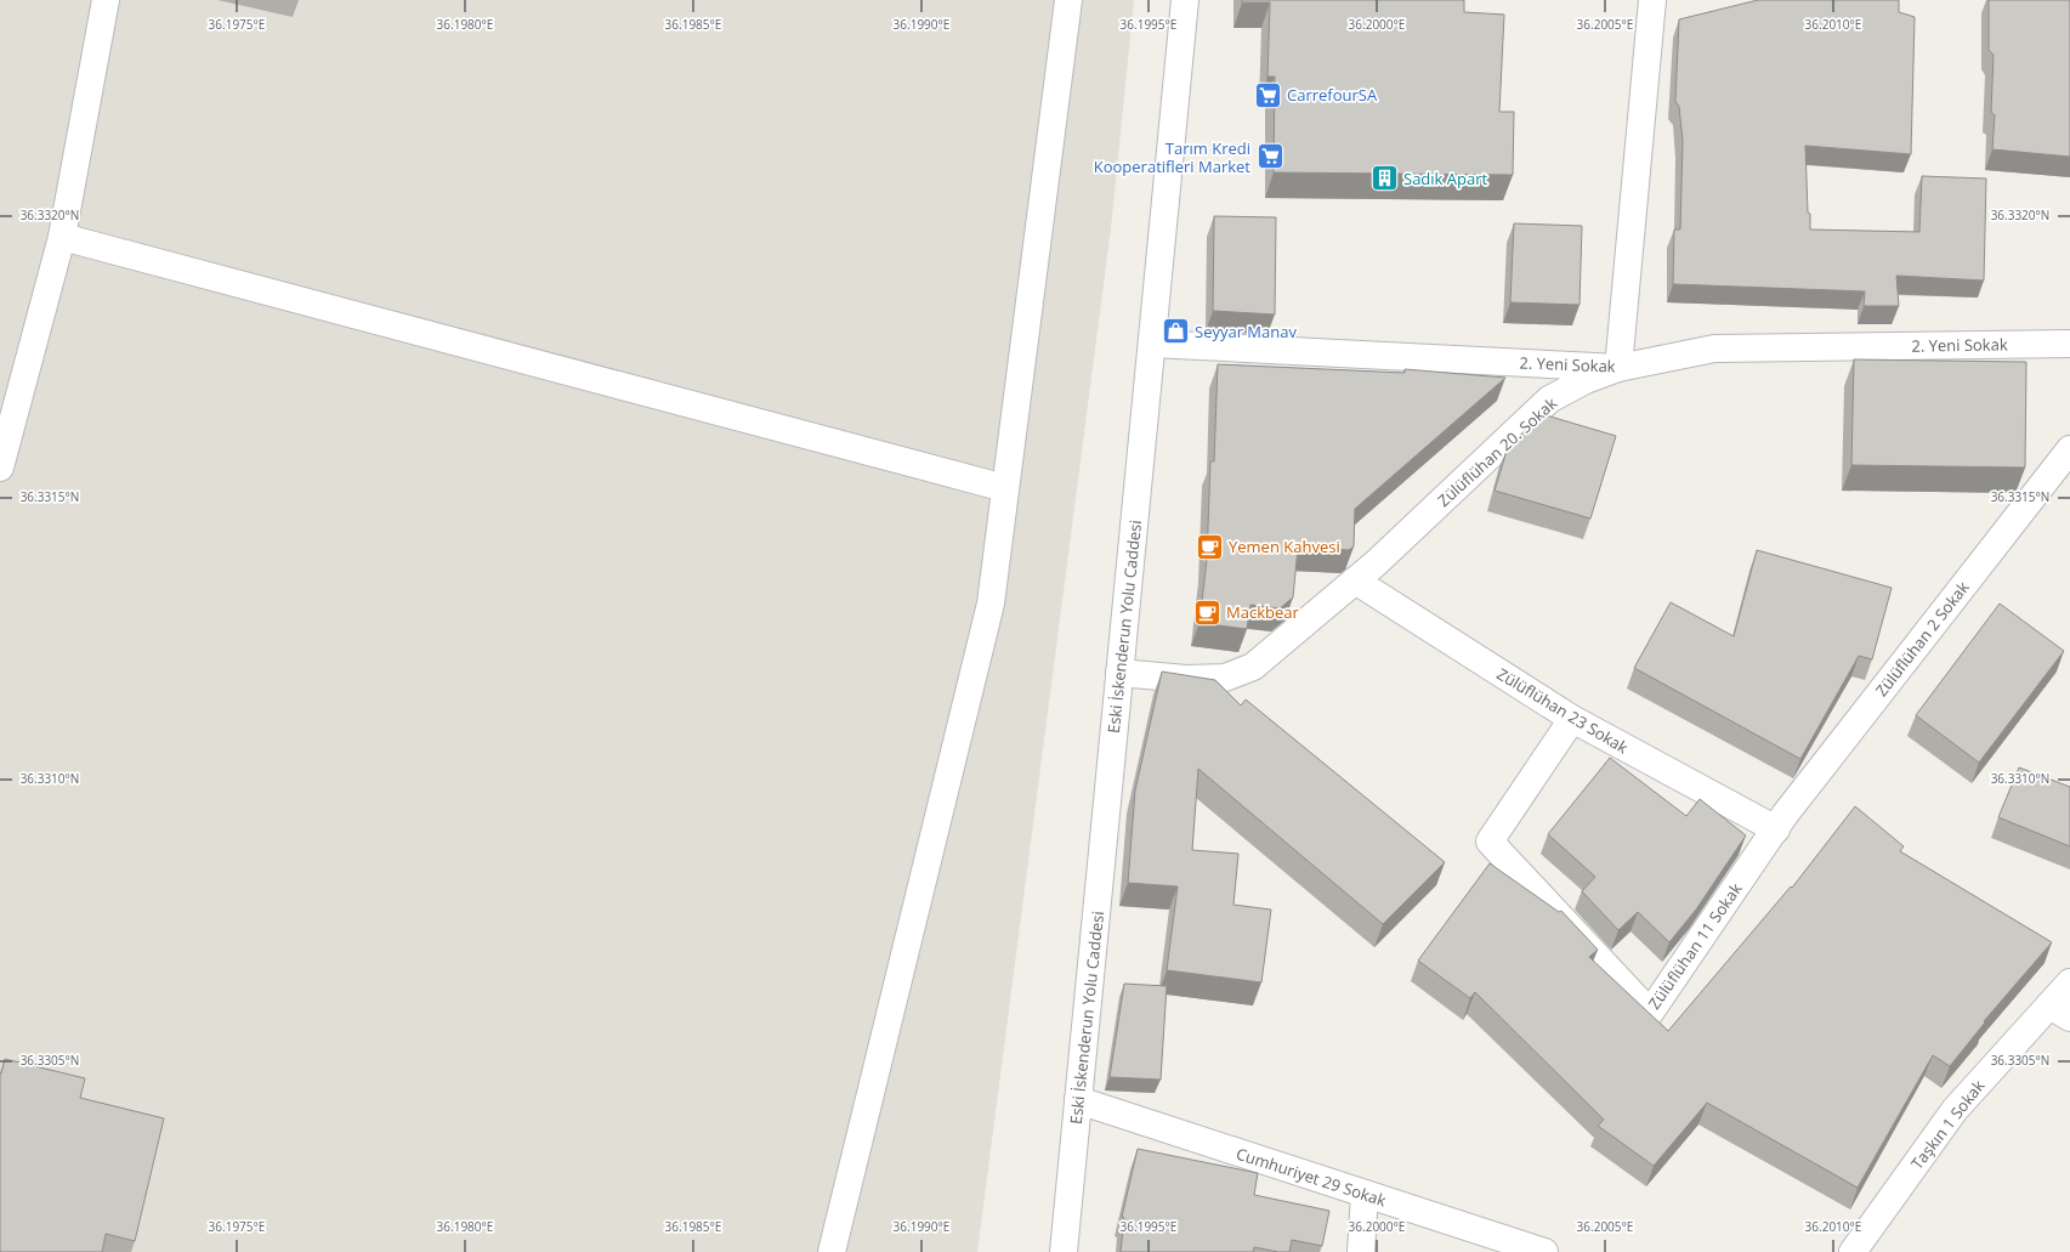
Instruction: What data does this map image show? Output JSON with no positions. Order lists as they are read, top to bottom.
{
  "streets": {
    "street": [
      "2. Yeni Sokak",
      "Zülüflühan 20. Sokak",
      "Eski İskenderun Yolu Caddesi",
      "Zülüflühan 2 Sokak",
      "Zülüflühan 23 Sokak",
      "Zülüflühan 11 Sokak",
      "Taşkın 1 Sokak",
      "Cumhuriyet 29 Sokak"
    ]
  },
  "crossings": [
    ["2. Yeni Sokak", "Zülüflühan 20. Sokak"],
    ["2. Yeni Sokak", "Eski İskenderun Yolu Caddesi"],
    ["Zülüflühan 20. Sokak", "Eski İskenderun Yolu Caddesi"],
    ["Zülüflühan 20. Sokak", "Zülüflühan 23 Sokak"],
    ["Eski İskenderun Yolu Caddesi", "Cumhuriyet 29 Sokak"],
    ["Zülüflühan 2 Sokak", "Zülüflühan 23 Sokak"],
    ["Zülüflühan 2 Sokak", "Zülüflühan 11 Sokak"],
    ["Zülüflühan 23 Sokak", "Zülüflühan 11 Sokak"]
  ],
  "places": {
    "supermarket": ["CarrefourSA", "Tarım Kredi Kooperatifleri Market"],
    "building": ["Sadık Apart"],
    "shop": ["Seyyar Manav"],
    "cafe": ["Yemen Kahvesi", "Mackbear"]
  },
  "coordinates": [
    "36.1975°E",
    "36.1980°E",
    "36.1985°E",
    "36.1990°E",
    "36.1995°E",
    "36.2000°E",
    "36.2005°E",
    "36.2010°E",
    "36.3320°N",
    "36.3315°N",
    "36.3310°N",
    "36.3305°N"
  ]
}
